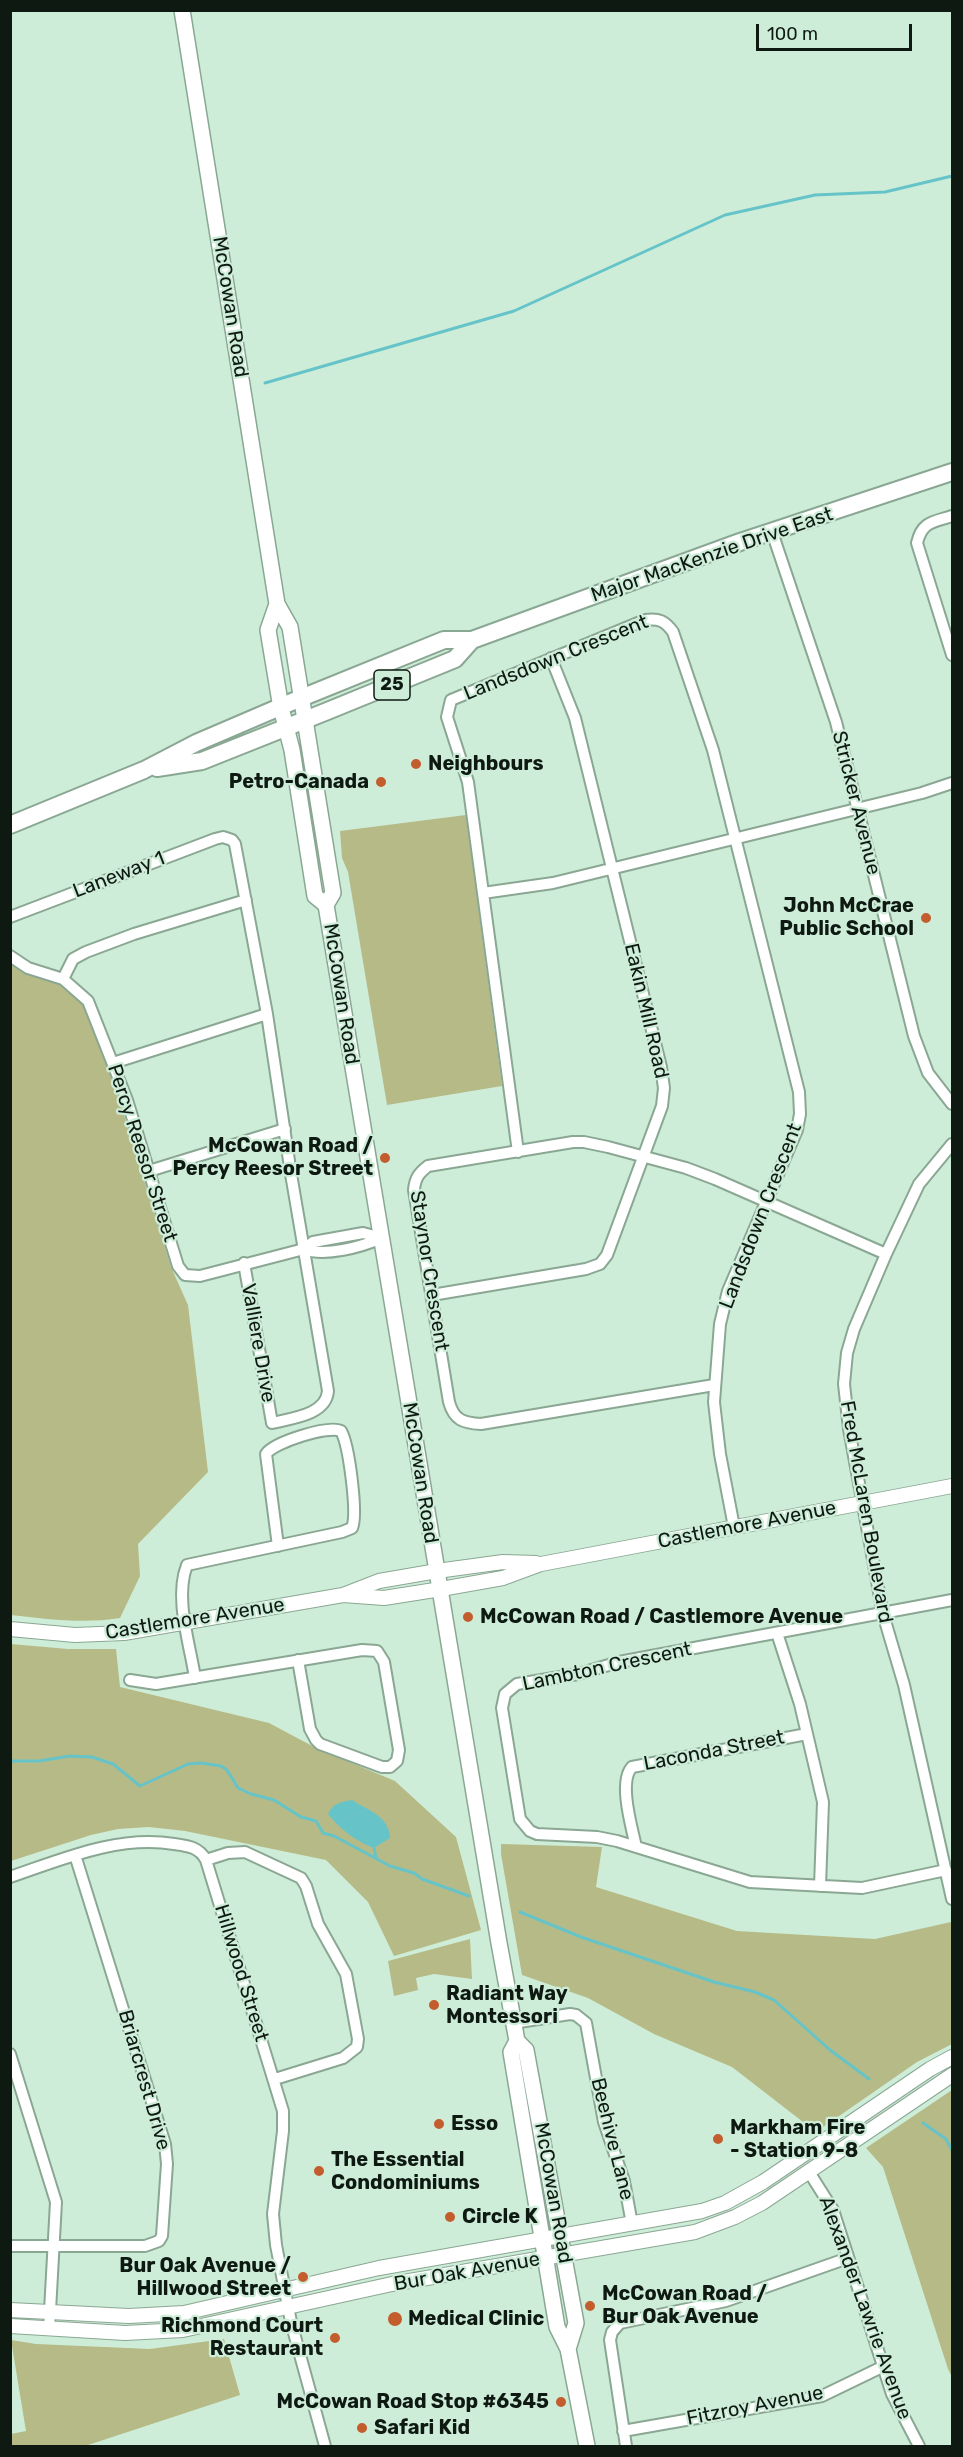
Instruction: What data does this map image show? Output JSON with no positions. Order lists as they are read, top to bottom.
{
  "streets": {
    "main road": ["McCowan Road", "Major MacKenzie Drive East", "25"],
    "street": [
      "Landsdown Crescent",
      "Stricker Avenue",
      "Laneway 1",
      "Eakin Mill Road",
      "Percy Reesor Street",
      "Staynor Crescent",
      "Valliere Drive",
      "Fred McLaren Boulevard",
      "Castlemore Avenue",
      "Lambton Crescent",
      "Laconda Street",
      "Hillwood Street",
      "Briarcrest Drive",
      "Beehive Lane",
      "Bur Oak Avenue",
      "Alexander Lawrie Avenue",
      "Fitzroy Avenue"
    ]
  },
  "crossings": [
    ["McCowan Road", "Major MacKenzie Drive East"],
    ["McCowan Road", "Percy Reesor Street"],
    ["McCowan Road", "Castlemore Avenue"],
    ["McCowan Road", "Beehive Lane"],
    ["McCowan Road", "Bur Oak Avenue"],
    ["Major MacKenzie Drive East", "Stricker Avenue"],
    ["Landsdown Crescent", "Eakin Mill Road"],
    ["Landsdown Crescent", "Staynor Crescent"],
    ["Landsdown Crescent", "Castlemore Avenue"],
    ["Eakin Mill Road", "Staynor Crescent"],
    ["Percy Reesor Street", "Valliere Drive"],
    ["Staynor Crescent", "Fred McLaren Boulevard"],
    ["Fred McLaren Boulevard", "Castlemore Avenue"],
    ["Fred McLaren Boulevard", "Lambton Crescent"],
    ["Lambton Crescent", "Laconda Street"],
    ["Hillwood Street", "Bur Oak Avenue"],
    ["Beehive Lane", "Bur Oak Avenue"],
    ["Bur Oak Avenue", "Alexander Lawrie Avenue"],
    ["Alexander Lawrie Avenue", "Fitzroy Avenue"]
  ],
  "places": [
    "Neighbours",
    "Petro-Canada",
    "John McCrae Public School",
    "McCowan Road / Percy Reesor Street",
    "McCowan Road / Castlemore Avenue",
    "Radiant Way Montessori",
    "Esso",
    "Markham Fire - Station 9-8",
    "The Essential Condominiums",
    "Circle K",
    "Bur Oak Avenue / Hillwood Street",
    "McCowan Road / Bur Oak Avenue",
    "Medical Clinic",
    "Richmond Court Restaurant",
    "McCowan Road Stop #6345",
    "Safari Kid"
  ],
  "scale_bar": "100 m"
}
